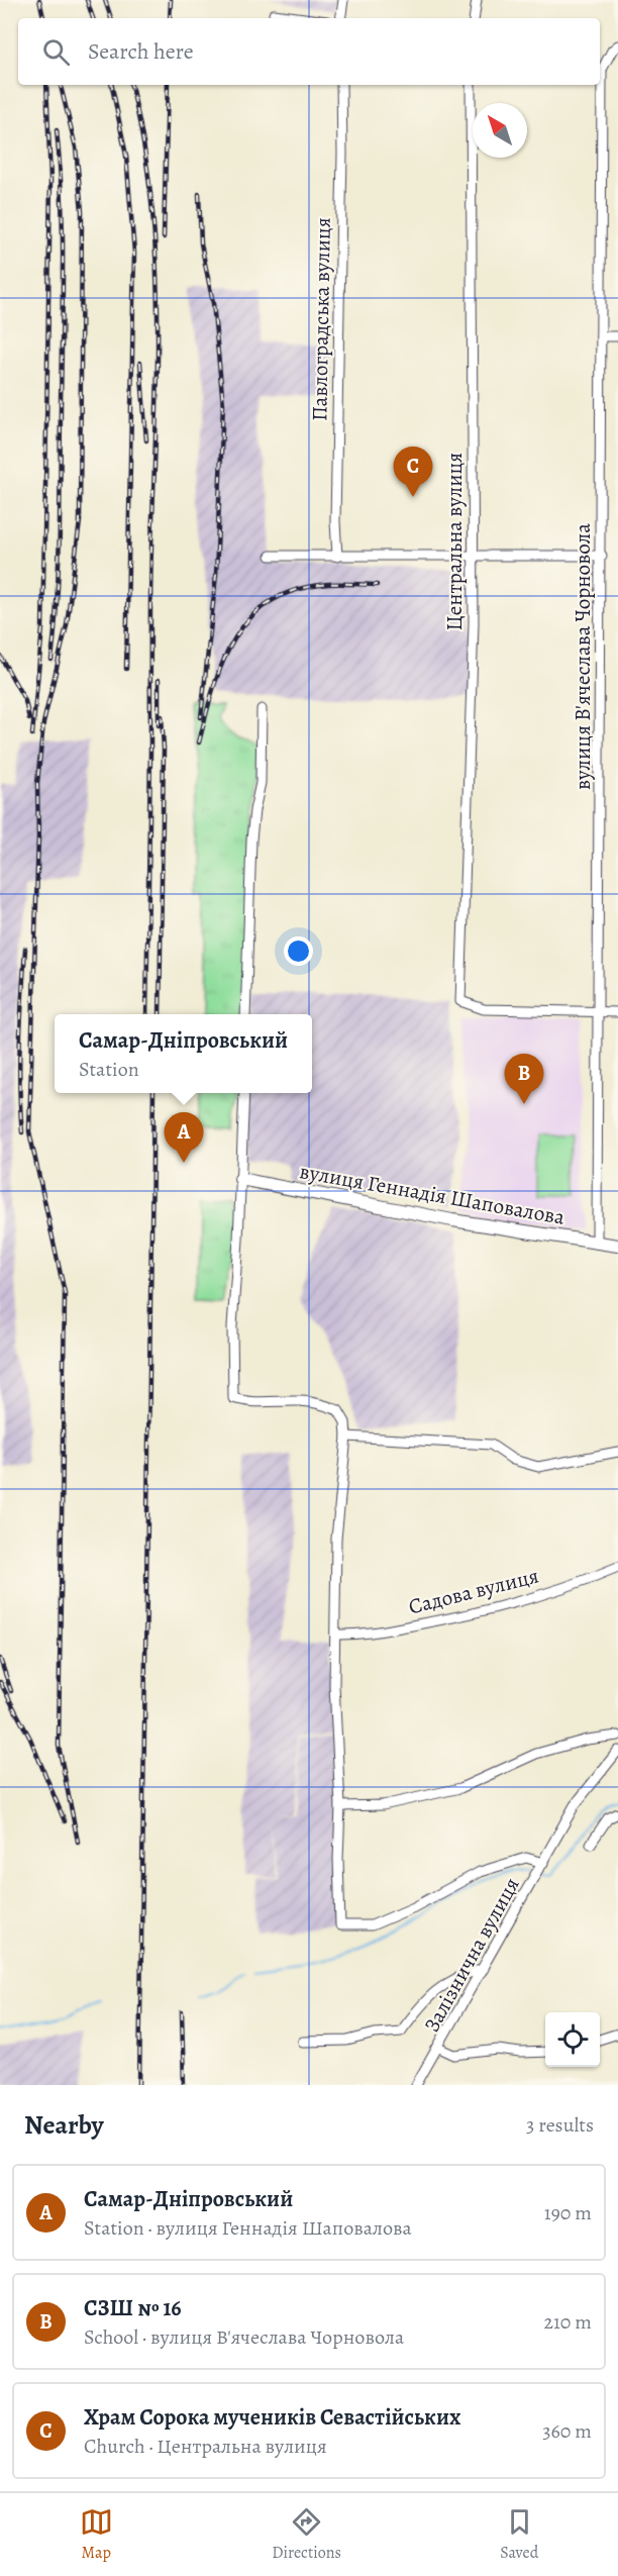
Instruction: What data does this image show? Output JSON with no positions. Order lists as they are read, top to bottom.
{
  "streets": {
    "street": [
      "Павлоградська вулиця",
      "Центральна вулиця",
      "вулиця В'ячеслава Чорновола",
      "вулиця Геннадія Шаповалова",
      "Садова вулиця",
      "Залізнична вулиця"
    ]
  },
  "crossings": [
    ["Центральна вулиця", "вулиця В'ячеслава Чорновола"],
    ["вулиця В'ячеслава Чорновола", "вулиця Геннадія Шаповалова"]
  ],
  "north": "top left",
  "page": {
    "search": "Search here",
    "pins": ["C", "B", "A"],
    "popup": ["Самар-Дніпровський", "Station"],
    "heading": ["Nearby", "3 results"],
    "list": [
      {
        "mark": "A",
        "name": "Самар-Дніпровський",
        "note": "Station · вулиця Геннадія Шаповалова",
        "value": "190 m"
      },
      {
        "mark": "B",
        "name": "СЗШ № 16",
        "note": "School · вулиця В'ячеслава Чорновола",
        "value": "210 m"
      },
      {
        "mark": "C",
        "name": "Храм Сорока мучеників Севастійських",
        "note": "Church · Центральна вулиця",
        "value": "360 m"
      }
    ],
    "nav": ["Map", "Directions", "Saved"]
  }
}
